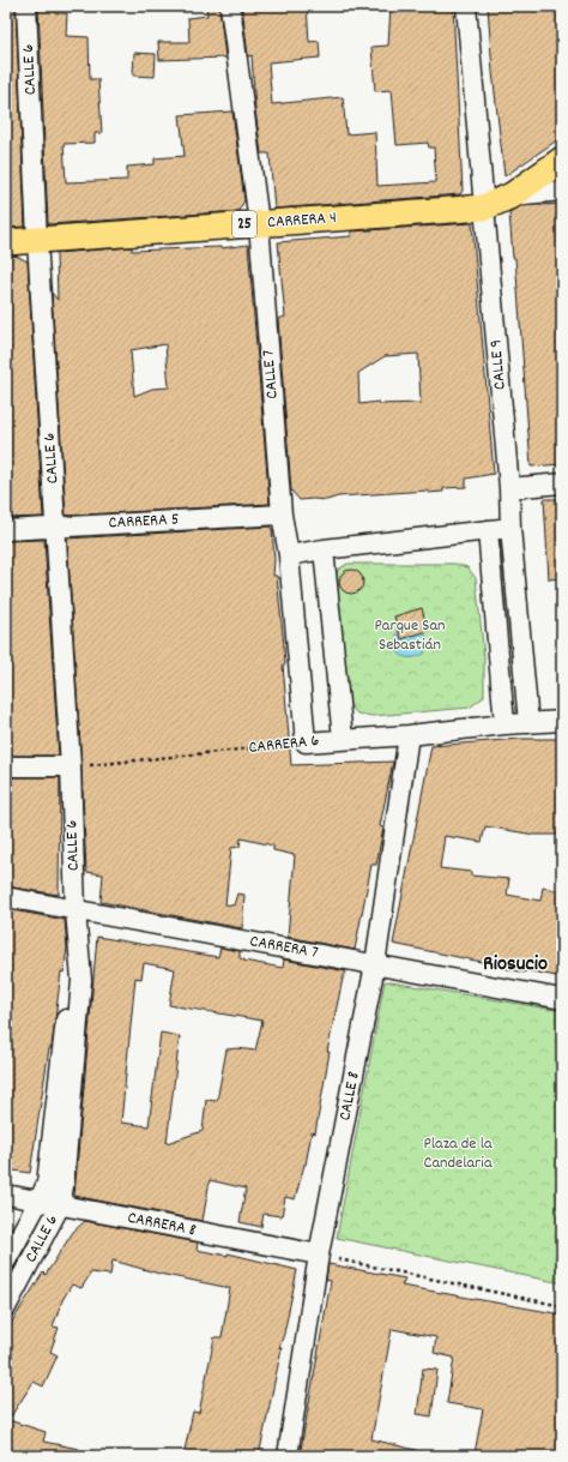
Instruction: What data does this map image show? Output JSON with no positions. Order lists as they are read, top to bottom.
{
  "streets": {
    "main road": ["CARRERA 4", "25"],
    "street": [
      "CALLE 6",
      "CALLE 9",
      "CALLE 7",
      "CARRERA 5",
      "CARRERA 6",
      "CARRERA 7",
      "CALLE 8",
      "CARRERA 8"
    ]
  },
  "crossings": [
    ["CALLE 6", "CARRERA 4"],
    ["CALLE 6", "CARRERA 5"],
    ["CALLE 6", "CARRERA 6"],
    ["CALLE 6", "CARRERA 7"],
    ["CALLE 6", "CARRERA 8"],
    ["CARRERA 4", "25"],
    ["CARRERA 4", "CALLE 9"],
    ["CARRERA 4", "CALLE 7"],
    ["25", "CALLE 9"],
    ["CALLE 9", "CARRERA 6"],
    ["CALLE 7", "CARRERA 5"],
    ["CALLE 7", "CARRERA 6"],
    ["CARRERA 6", "CALLE 8"],
    ["CARRERA 7", "CALLE 8"],
    ["CALLE 8", "CARRERA 8"]
  ],
  "districts": ["Riosucio"],
  "parks": ["Parque San Sebastián", "Plaza de la Candelaria"]
}
